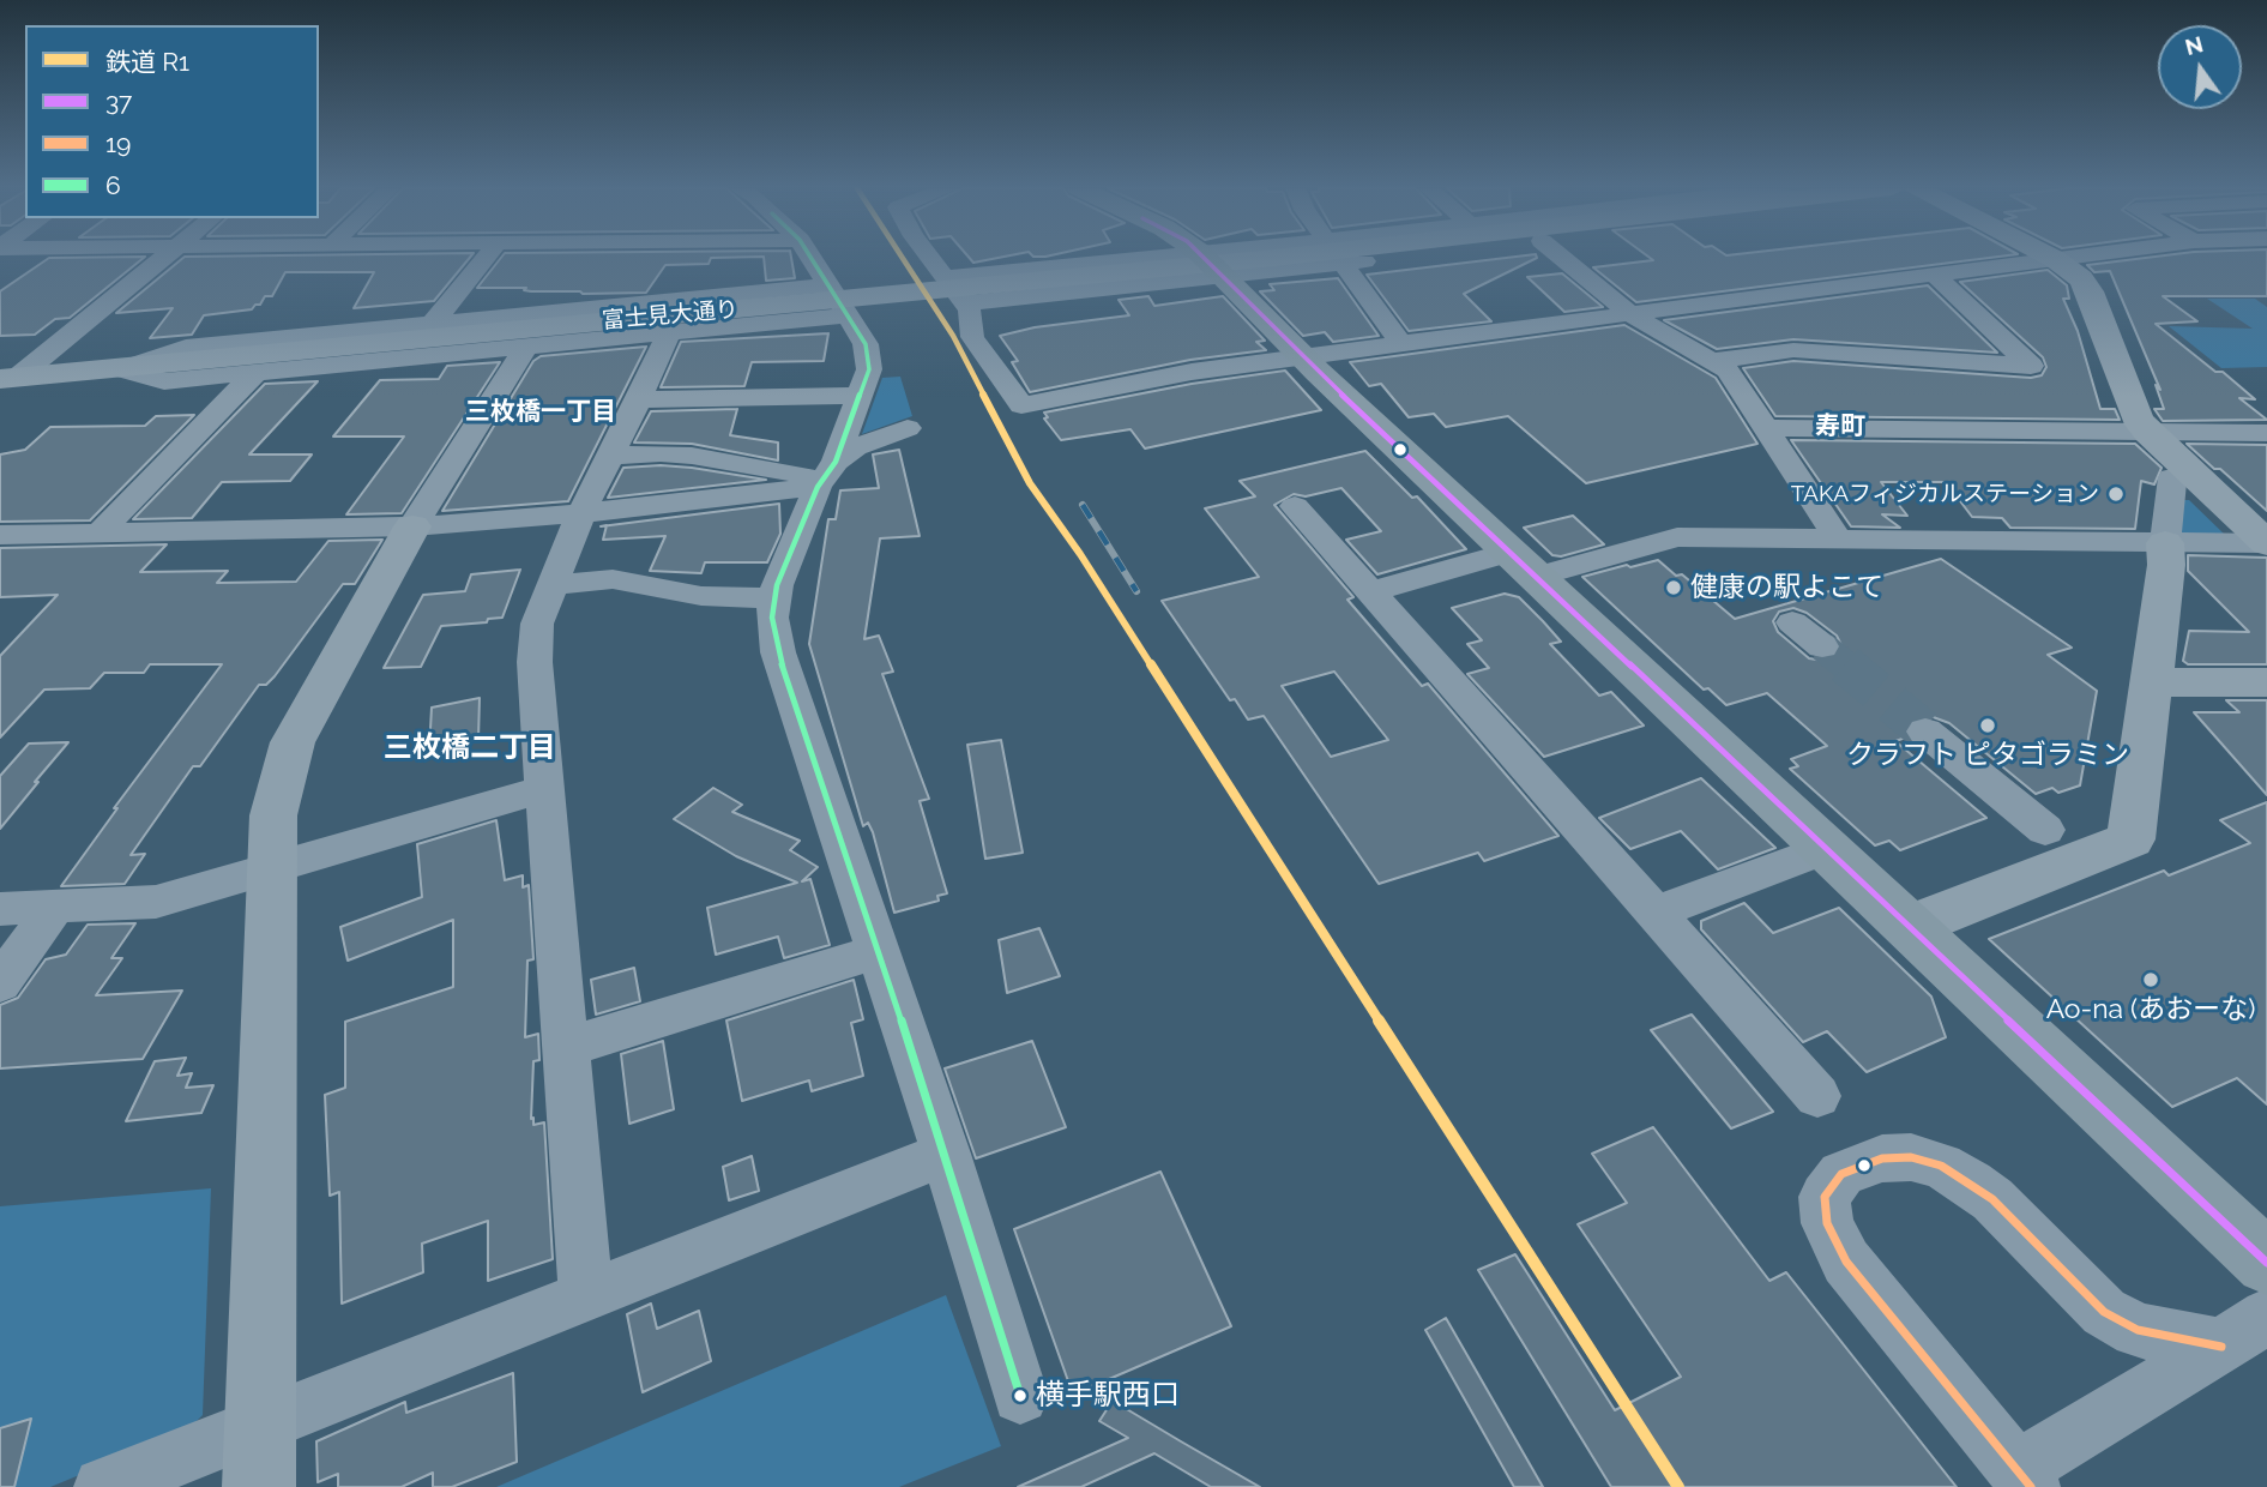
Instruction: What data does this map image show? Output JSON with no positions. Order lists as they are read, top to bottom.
{
  "streets": {
    "street": ["富士見大通り"]
  },
  "districts": ["三枚橋一丁目", "寿町", "三枚橋二丁目"],
  "places": [
    "TAKAフィジカルステーション",
    "健康の駅よこて",
    "クラフト ピタゴラミン",
    "Ao-na (あおーな)",
    "横手駅西口"
  ],
  "lines": [
    "rail line R1",
    "transit line 37",
    "transit line 6",
    "transit line 19"
  ],
  "legend": [
    "鉄道 R1",
    "37",
    "19",
    "6"
  ],
  "north": "top"
}
